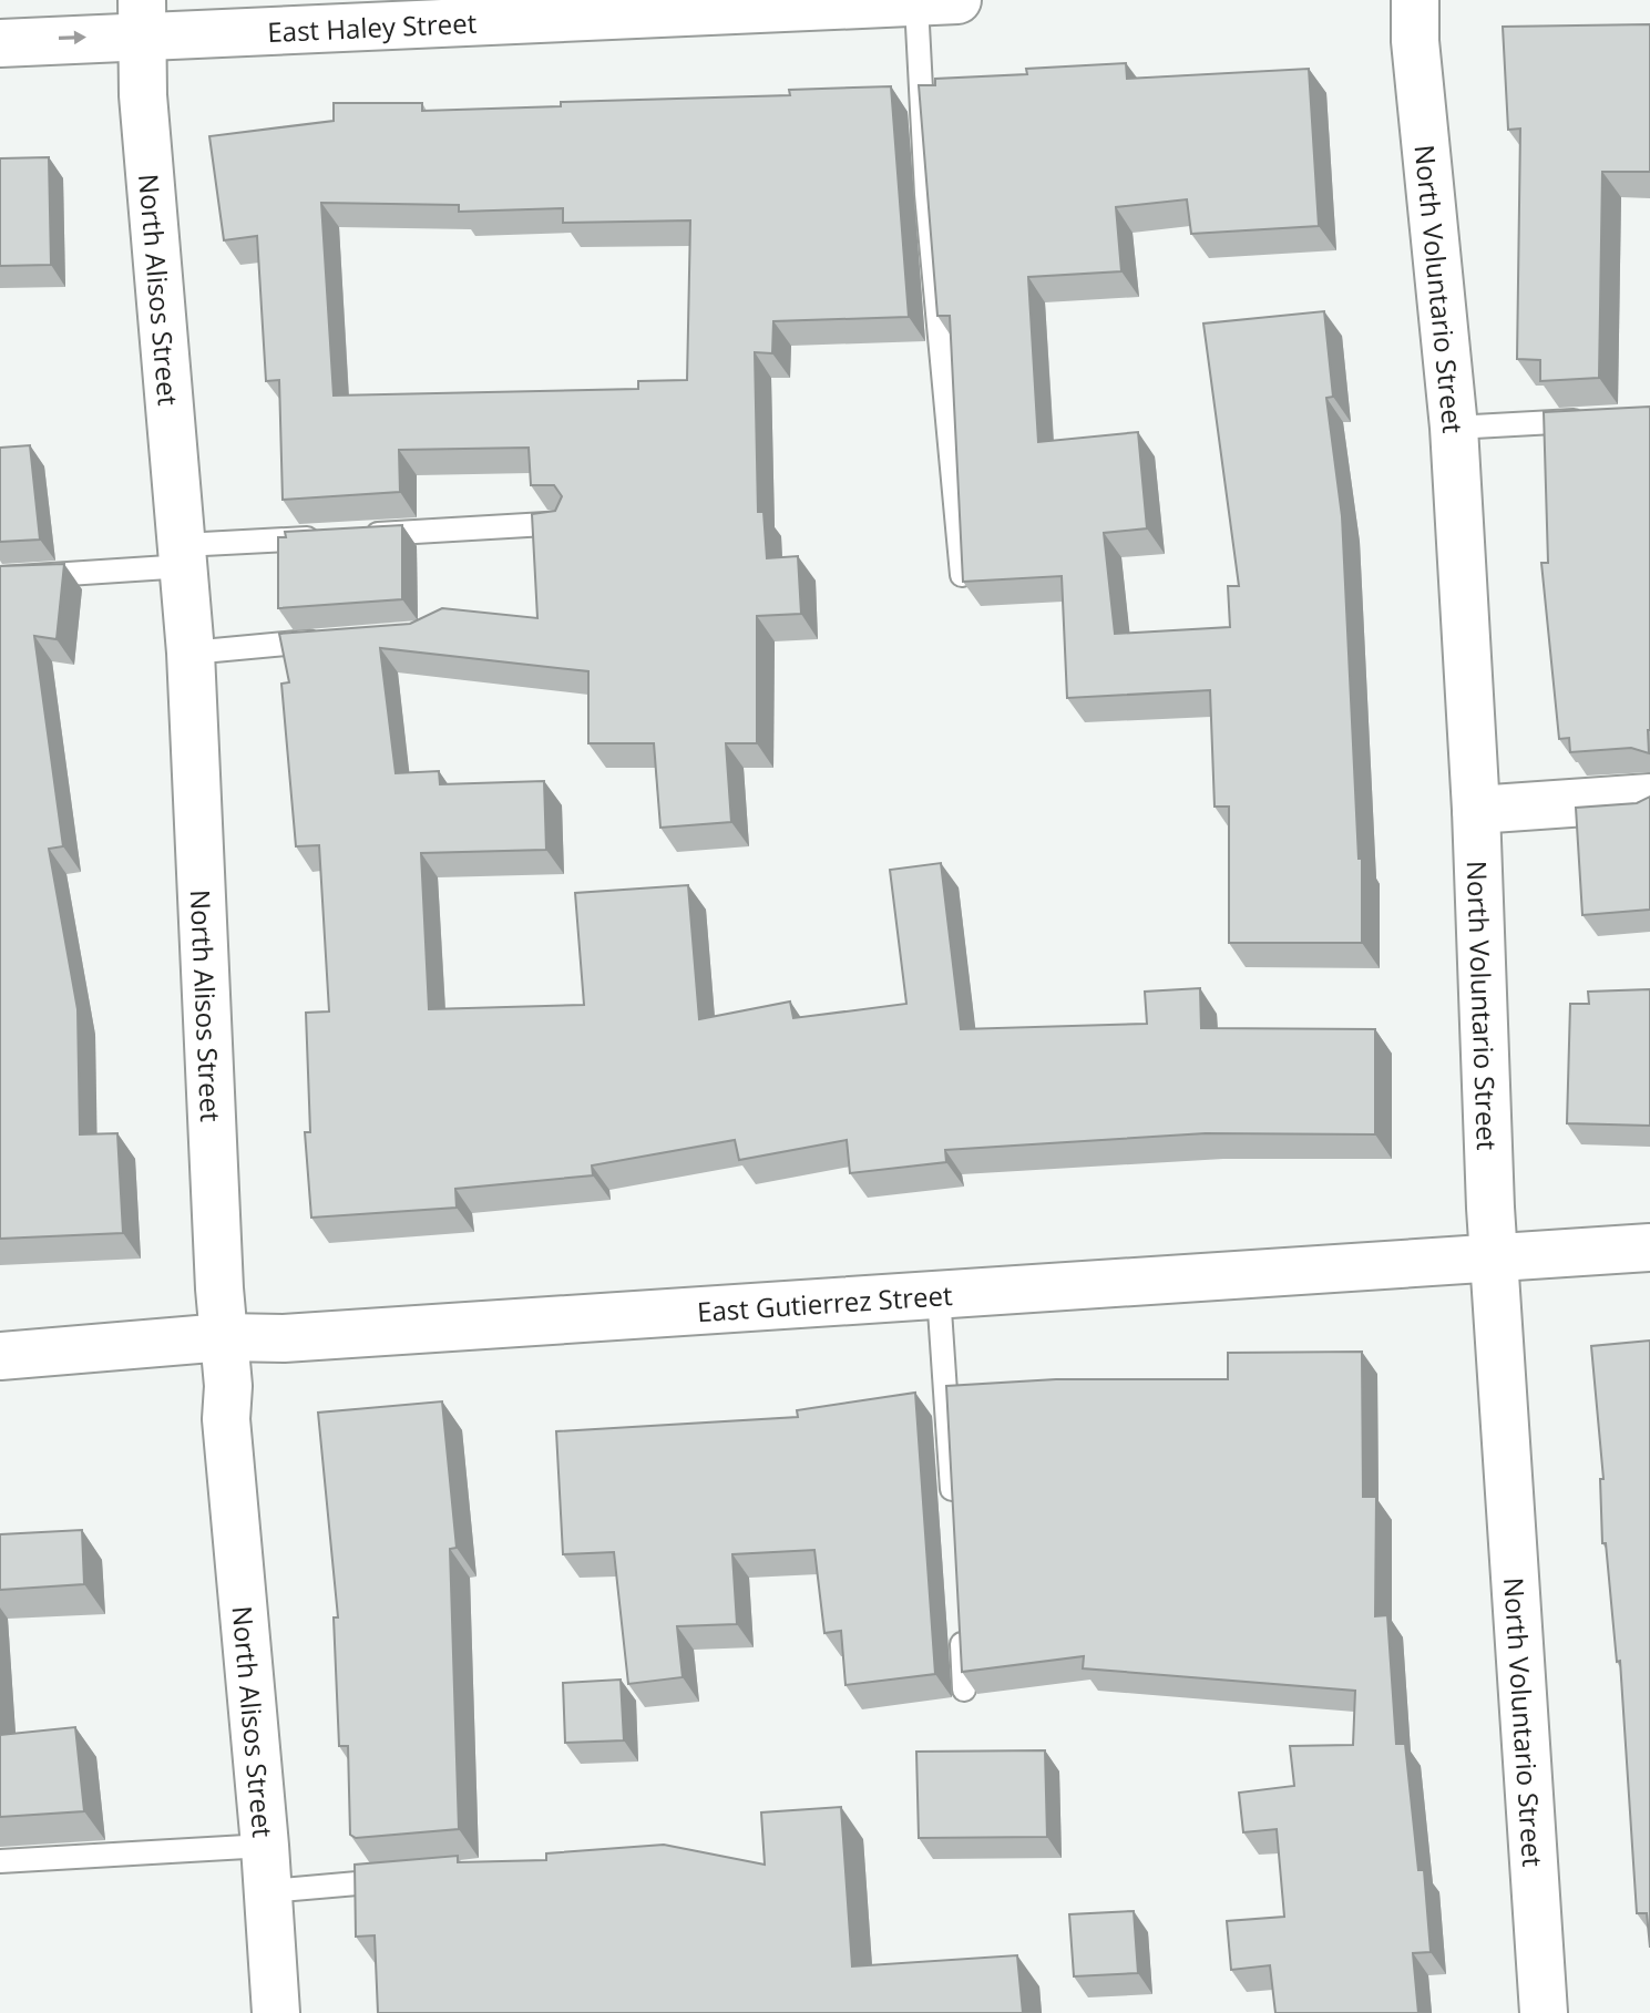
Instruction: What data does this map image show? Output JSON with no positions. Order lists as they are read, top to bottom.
{
  "streets": {
    "street": [
      "East Haley Street",
      "North Alisos Street",
      "North Voluntario Street",
      "East Gutierrez Street"
    ]
  },
  "crossings": [
    ["East Haley Street", "North Alisos Street"],
    ["North Alisos Street", "East Gutierrez Street"],
    ["North Voluntario Street", "East Gutierrez Street"]
  ]
}
